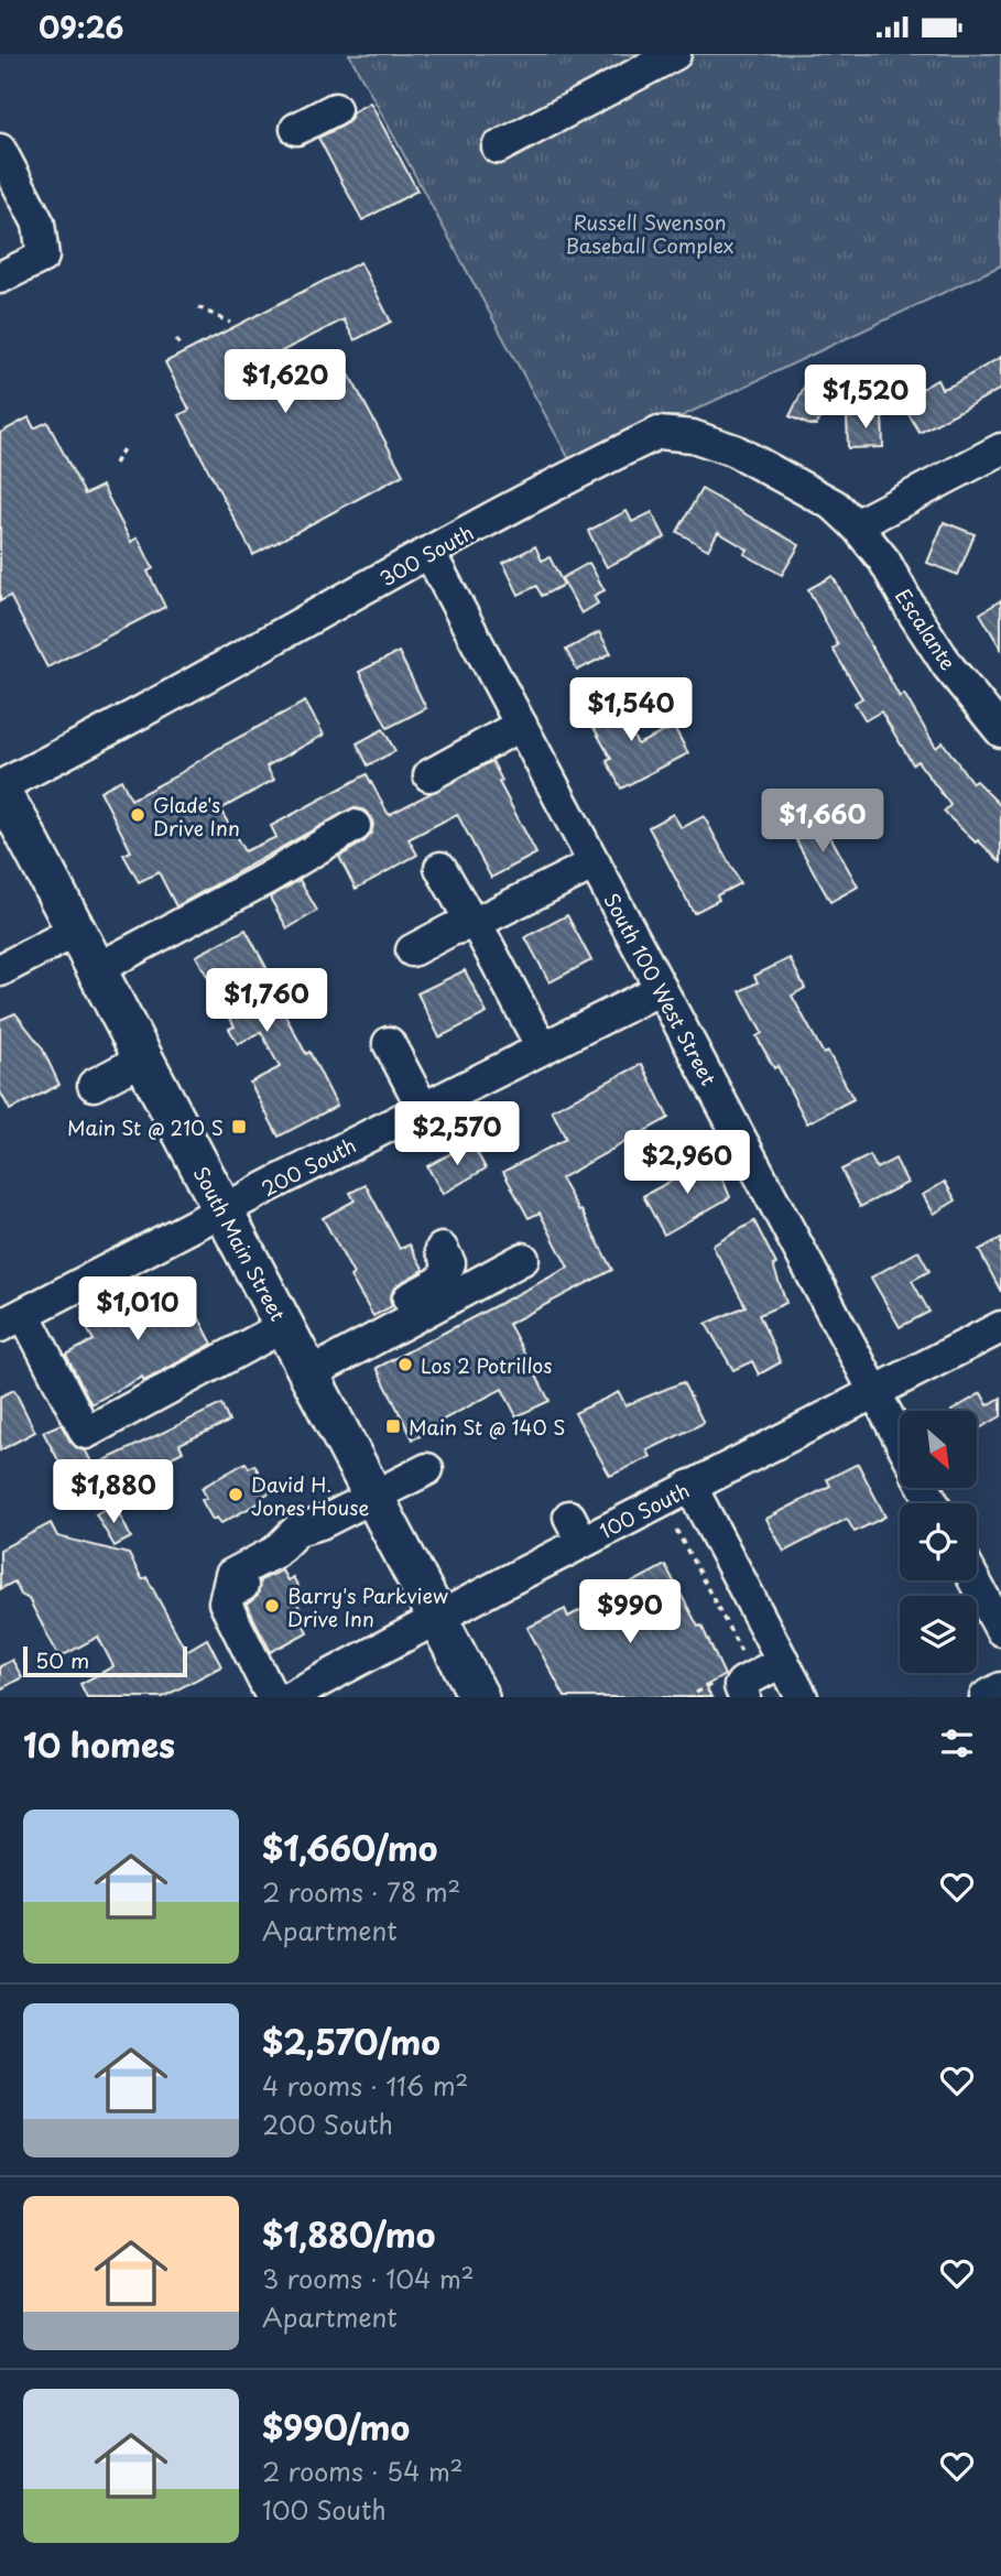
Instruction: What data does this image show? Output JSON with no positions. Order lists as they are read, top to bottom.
{
  "streets": {
    "main road": ["South Main Street"],
    "street": [
      "300 South",
      "Escalante",
      "South 100 West Street",
      "200 South",
      "100 South"
    ]
  },
  "crossings": [
    ["300 South", "Escalante"],
    ["300 South", "South 100 West Street"],
    ["300 South", "South Main Street"],
    ["South 100 West Street", "200 South"],
    ["South 100 West Street", "100 South"],
    ["200 South", "South Main Street"],
    ["South Main Street", "100 South"]
  ],
  "parks": ["Russell Swenson Baseball Complex"],
  "places": {
    "other": [
      "Glade's Drive Inn",
      "Los 2 Potrillos",
      "David H. Jones House",
      "Barry's Parkview Drive Inn"
    ],
    "transit": ["Main St @ 210 S", "Main St @ 140 S"]
  },
  "scale_bar": "50 m",
  "north": "bottom right",
  "page": {
    "status": "09:26",
    "price": [
      "$1,620",
      "$1,520",
      "$1,540",
      "$1,660",
      "$1,760",
      "$2,570",
      "$2,960",
      "$1,010",
      "$1,880",
      "$990"
    ],
    "scale": "50 m",
    "heading": "10 homes",
    "list": [
      {
        "name": "$1,660/mo",
        "note": "2 rooms · 78 m² · Apartment"
      },
      {
        "name": "$2,570/mo",
        "note": "4 rooms · 116 m² · 200 South"
      },
      {
        "name": "$1,880/mo",
        "note": "3 rooms · 104 m² · Apartment"
      },
      {
        "name": "$990/mo",
        "note": "2 rooms · 54 m² · 100 South"
      }
    ]
  }
}
